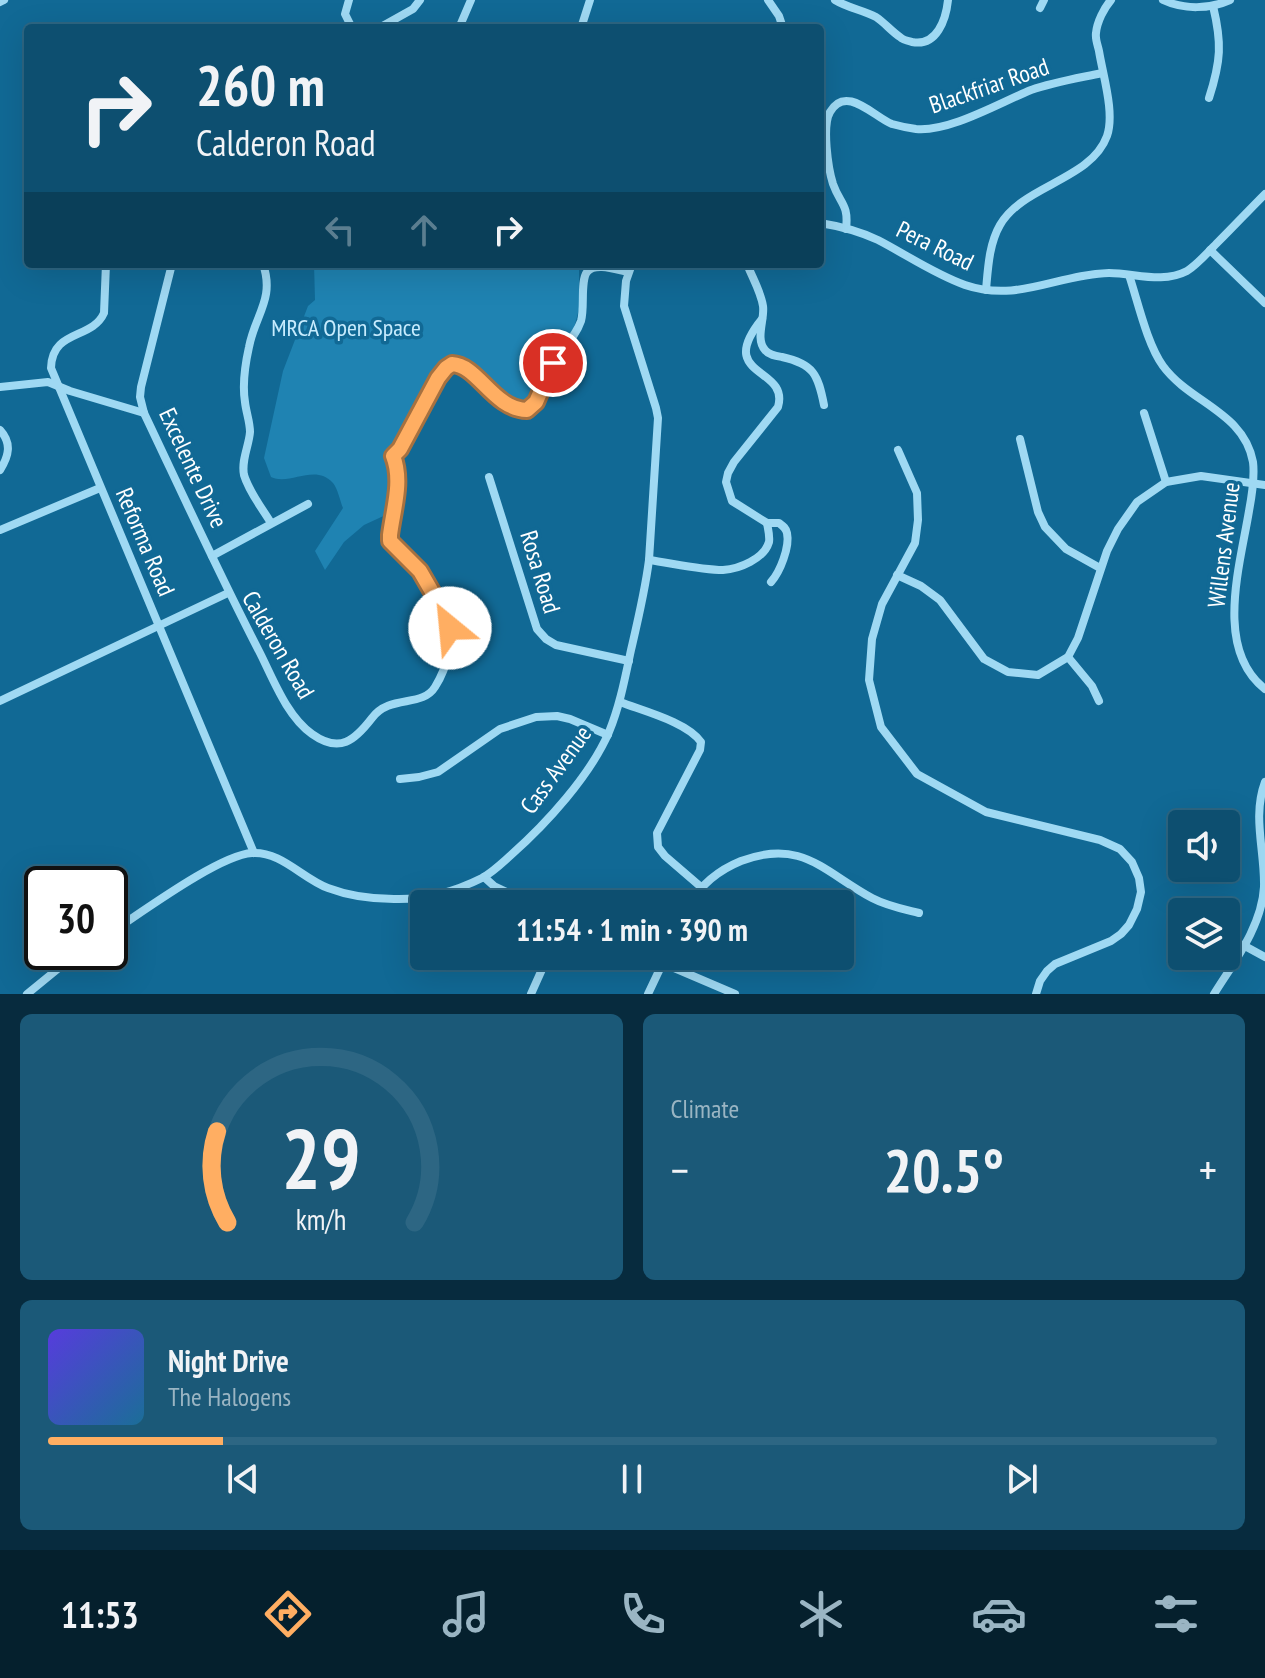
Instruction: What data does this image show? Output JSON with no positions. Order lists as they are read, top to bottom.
{
  "streets": {
    "street": [
      "Blackfriar Road",
      "Pera Road",
      "Excelente Drive",
      "Reforma Road",
      "Willens Avenue",
      "Rosa Road",
      "Calderon Road",
      "Cass Avenue"
    ]
  },
  "crossings": [
    ["Blackfriar Road", "Pera Road"],
    ["Pera Road", "Willens Avenue"],
    ["Excelente Drive", "Calderon Road"],
    ["Reforma Road", "Calderon Road"],
    ["Reforma Road", "Cass Avenue"],
    ["Rosa Road", "Cass Avenue"]
  ],
  "parks": ["MRCA Open Space"],
  "page": {
    "turn": ["260 m", "Calderon Road"],
    "limit": "30",
    "trip": "11:54 · 1 min · 390 m",
    "tile": "Climate",
    "heat": ["−", "20.5°", "+"],
    "song": ["Night Drive", "The Halogens"],
    "tabs": "11:53",
    "gauge": ["29", "km/h"]
  }
}
